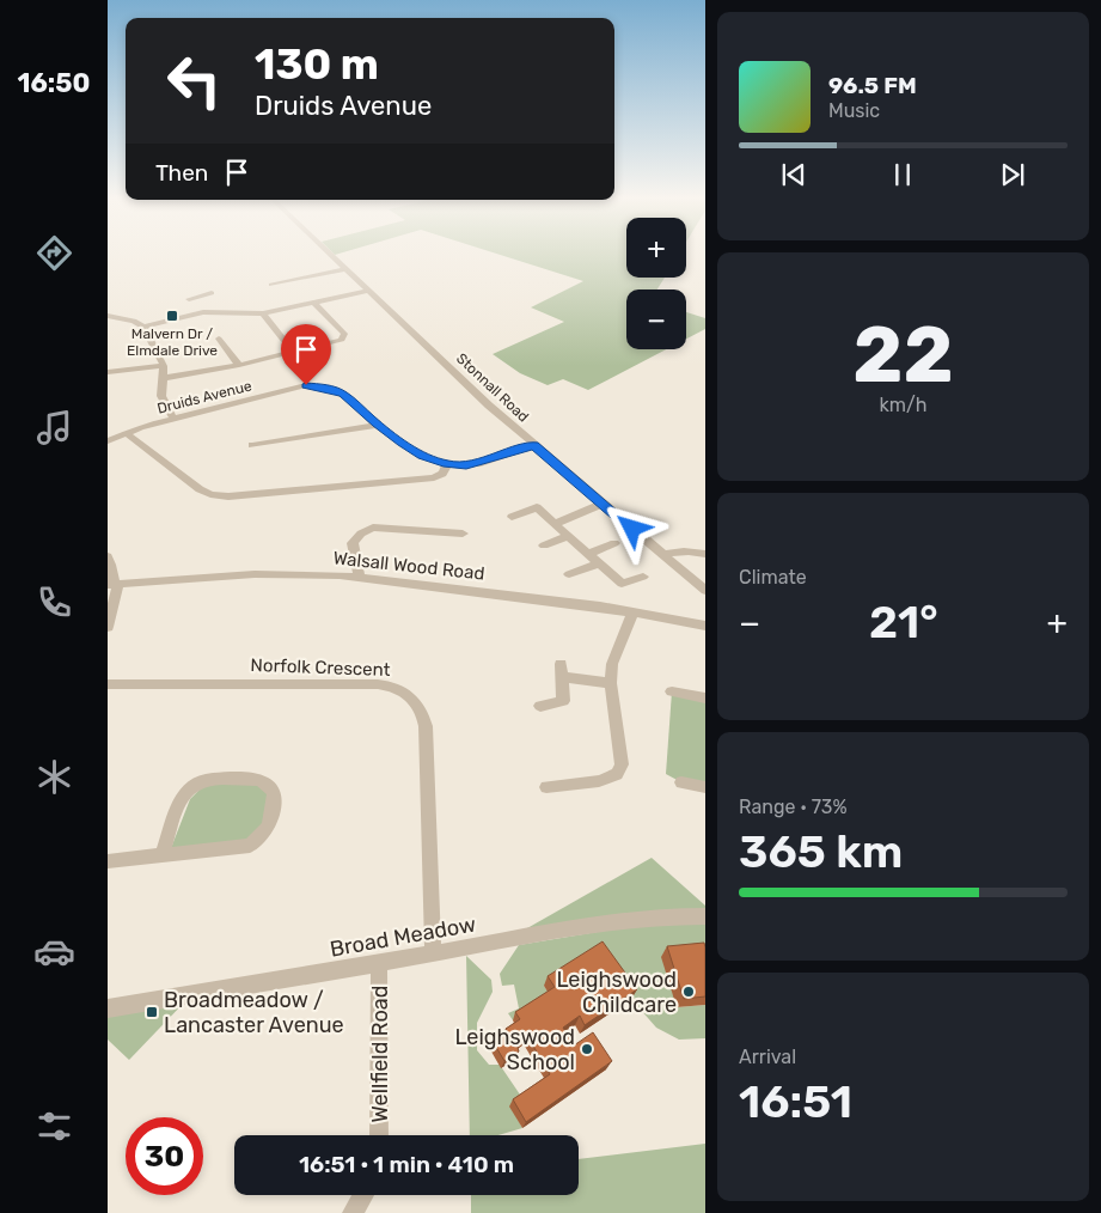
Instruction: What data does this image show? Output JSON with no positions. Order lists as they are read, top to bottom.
{
  "streets": {
    "street": [
      "Stonnall Road",
      "Druids Avenue",
      "Walsall Wood Road",
      "Norfolk Crescent",
      "Broad Meadow",
      "Wellfield Road"
    ]
  },
  "crossings": [
    ["Stonnall Road", "Druids Avenue"],
    ["Norfolk Crescent", "Broad Meadow"],
    ["Broad Meadow", "Wellfield Road"]
  ],
  "places": {
    "transit": ["Malvern Dr / Elmdale Drive", "Broadmeadow / Lancaster Avenue"],
    "other": ["Leighswood Childcare", "Leighswood School"]
  },
  "page": {
    "tabs": "16:50",
    "turn": ["130 m", "Druids Avenue"],
    "song": ["96.5 FM", "Music"],
    "then": "Then",
    "map_buttons": ["+", "−"],
    "tile": [
      ["22", "km/h"],
      "Climate",
      ["Range · 73%", "365 km"],
      ["Arrival", "16:51"]
    ],
    "heat": ["−", "21°", "+"],
    "limit": "30",
    "trip": "16:51 · 1 min · 410 m"
  }
}
